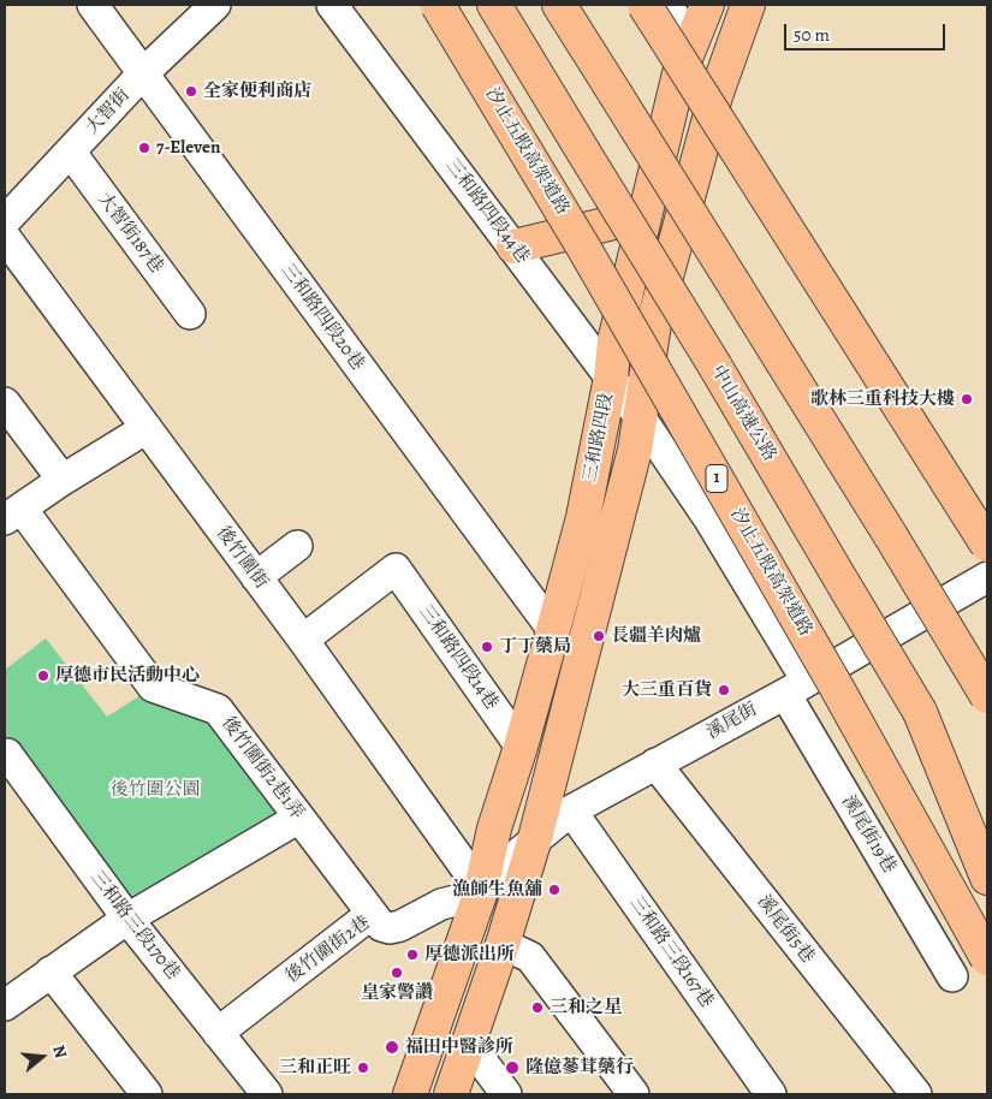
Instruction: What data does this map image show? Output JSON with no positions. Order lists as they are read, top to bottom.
{
  "streets": {
    "main road": [
      "汐止五股高架道路",
      "中山高速公路",
      "三和路四段",
      "1"
    ],
    "street": [
      "大智街",
      "三和路四段44巷",
      "大智街187巷",
      "三和路四段20巷",
      "後竹圍街",
      "三和路四段14巷",
      "溪尾街",
      "後竹圍街2巷1弄",
      "溪尾街19巷",
      "三和路三段170巷",
      "溪尾街5巷",
      "後竹圍街2巷",
      "三和路三段167巷"
    ]
  },
  "crossings": [
    ["大智街", "大智街187巷"],
    ["大智街", "三和路四段20巷"],
    ["三和路四段44巷", "三和路四段"],
    ["三和路四段44巷", "溪尾街19巷"],
    ["三和路四段20巷", "三和路四段"],
    ["三和路四段", "後竹圍街"],
    ["三和路四段", "三和路四段14巷"],
    ["三和路四段", "溪尾街"],
    ["三和路四段", "溪尾街19巷"],
    ["三和路四段", "後竹圍街2巷"],
    ["後竹圍街", "三和路四段14巷"],
    ["後竹圍街", "溪尾街"],
    ["後竹圍街", "後竹圍街2巷"],
    ["溪尾街", "溪尾街19巷"],
    ["溪尾街", "溪尾街5巷"],
    ["溪尾街", "後竹圍街2巷"],
    ["溪尾街", "三和路三段167巷"],
    ["後竹圍街2巷1弄", "後竹圍街2巷"],
    ["三和路三段170巷", "後竹圍街2巷"]
  ],
  "parks": ["後竹圍公園"],
  "places": [
    "全家便利商店",
    "7-Eleven",
    "歌林三重科技大樓",
    "長疆羊肉爐",
    "丁丁藥局",
    "厚德市民活動中心",
    "大三重百貨",
    "漁師生魚舖",
    "厚德派出所",
    "皇家警讚",
    "三和之星",
    "福田中醫診所",
    "三和正旺",
    "隆億蔘茸藥行"
  ],
  "scale_bar": "50 m",
  "north": "right"
}
